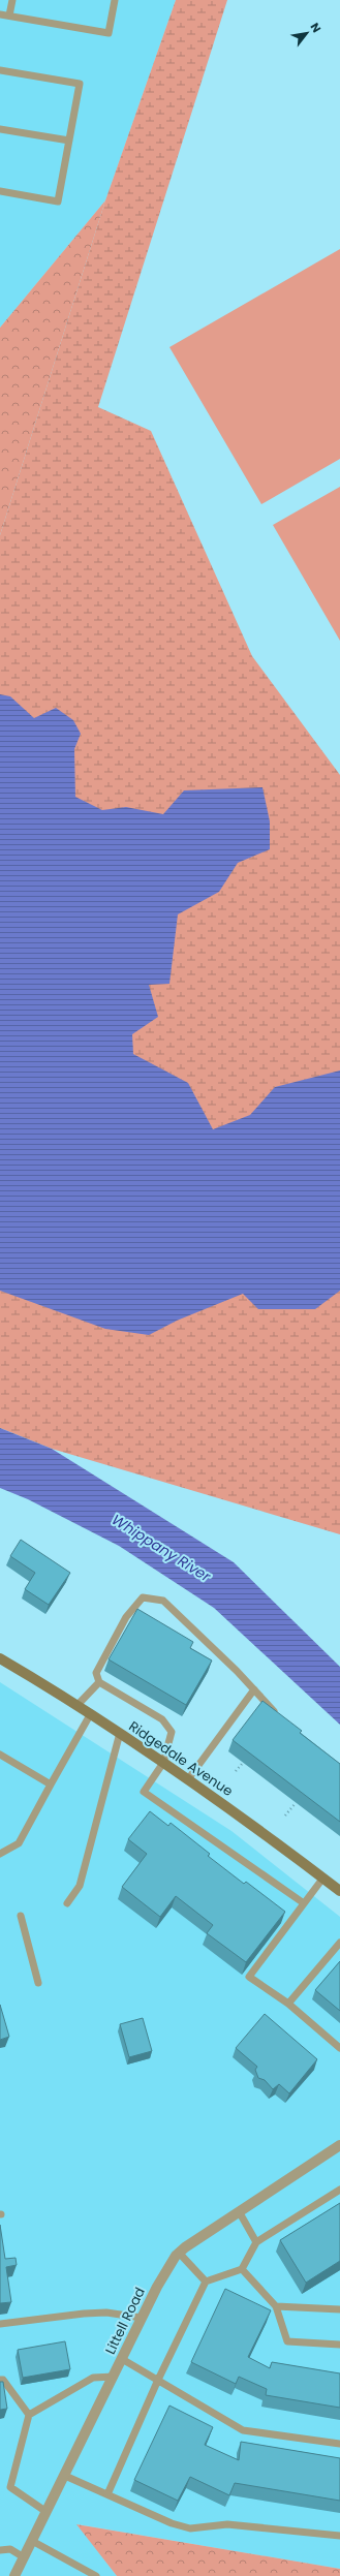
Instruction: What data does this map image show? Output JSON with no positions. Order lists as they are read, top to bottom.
{
  "streets": {
    "main road": ["Ridgedale Avenue"],
    "street": ["Littell Road"]
  },
  "water": ["Whippany River"],
  "north": "top right"
}
